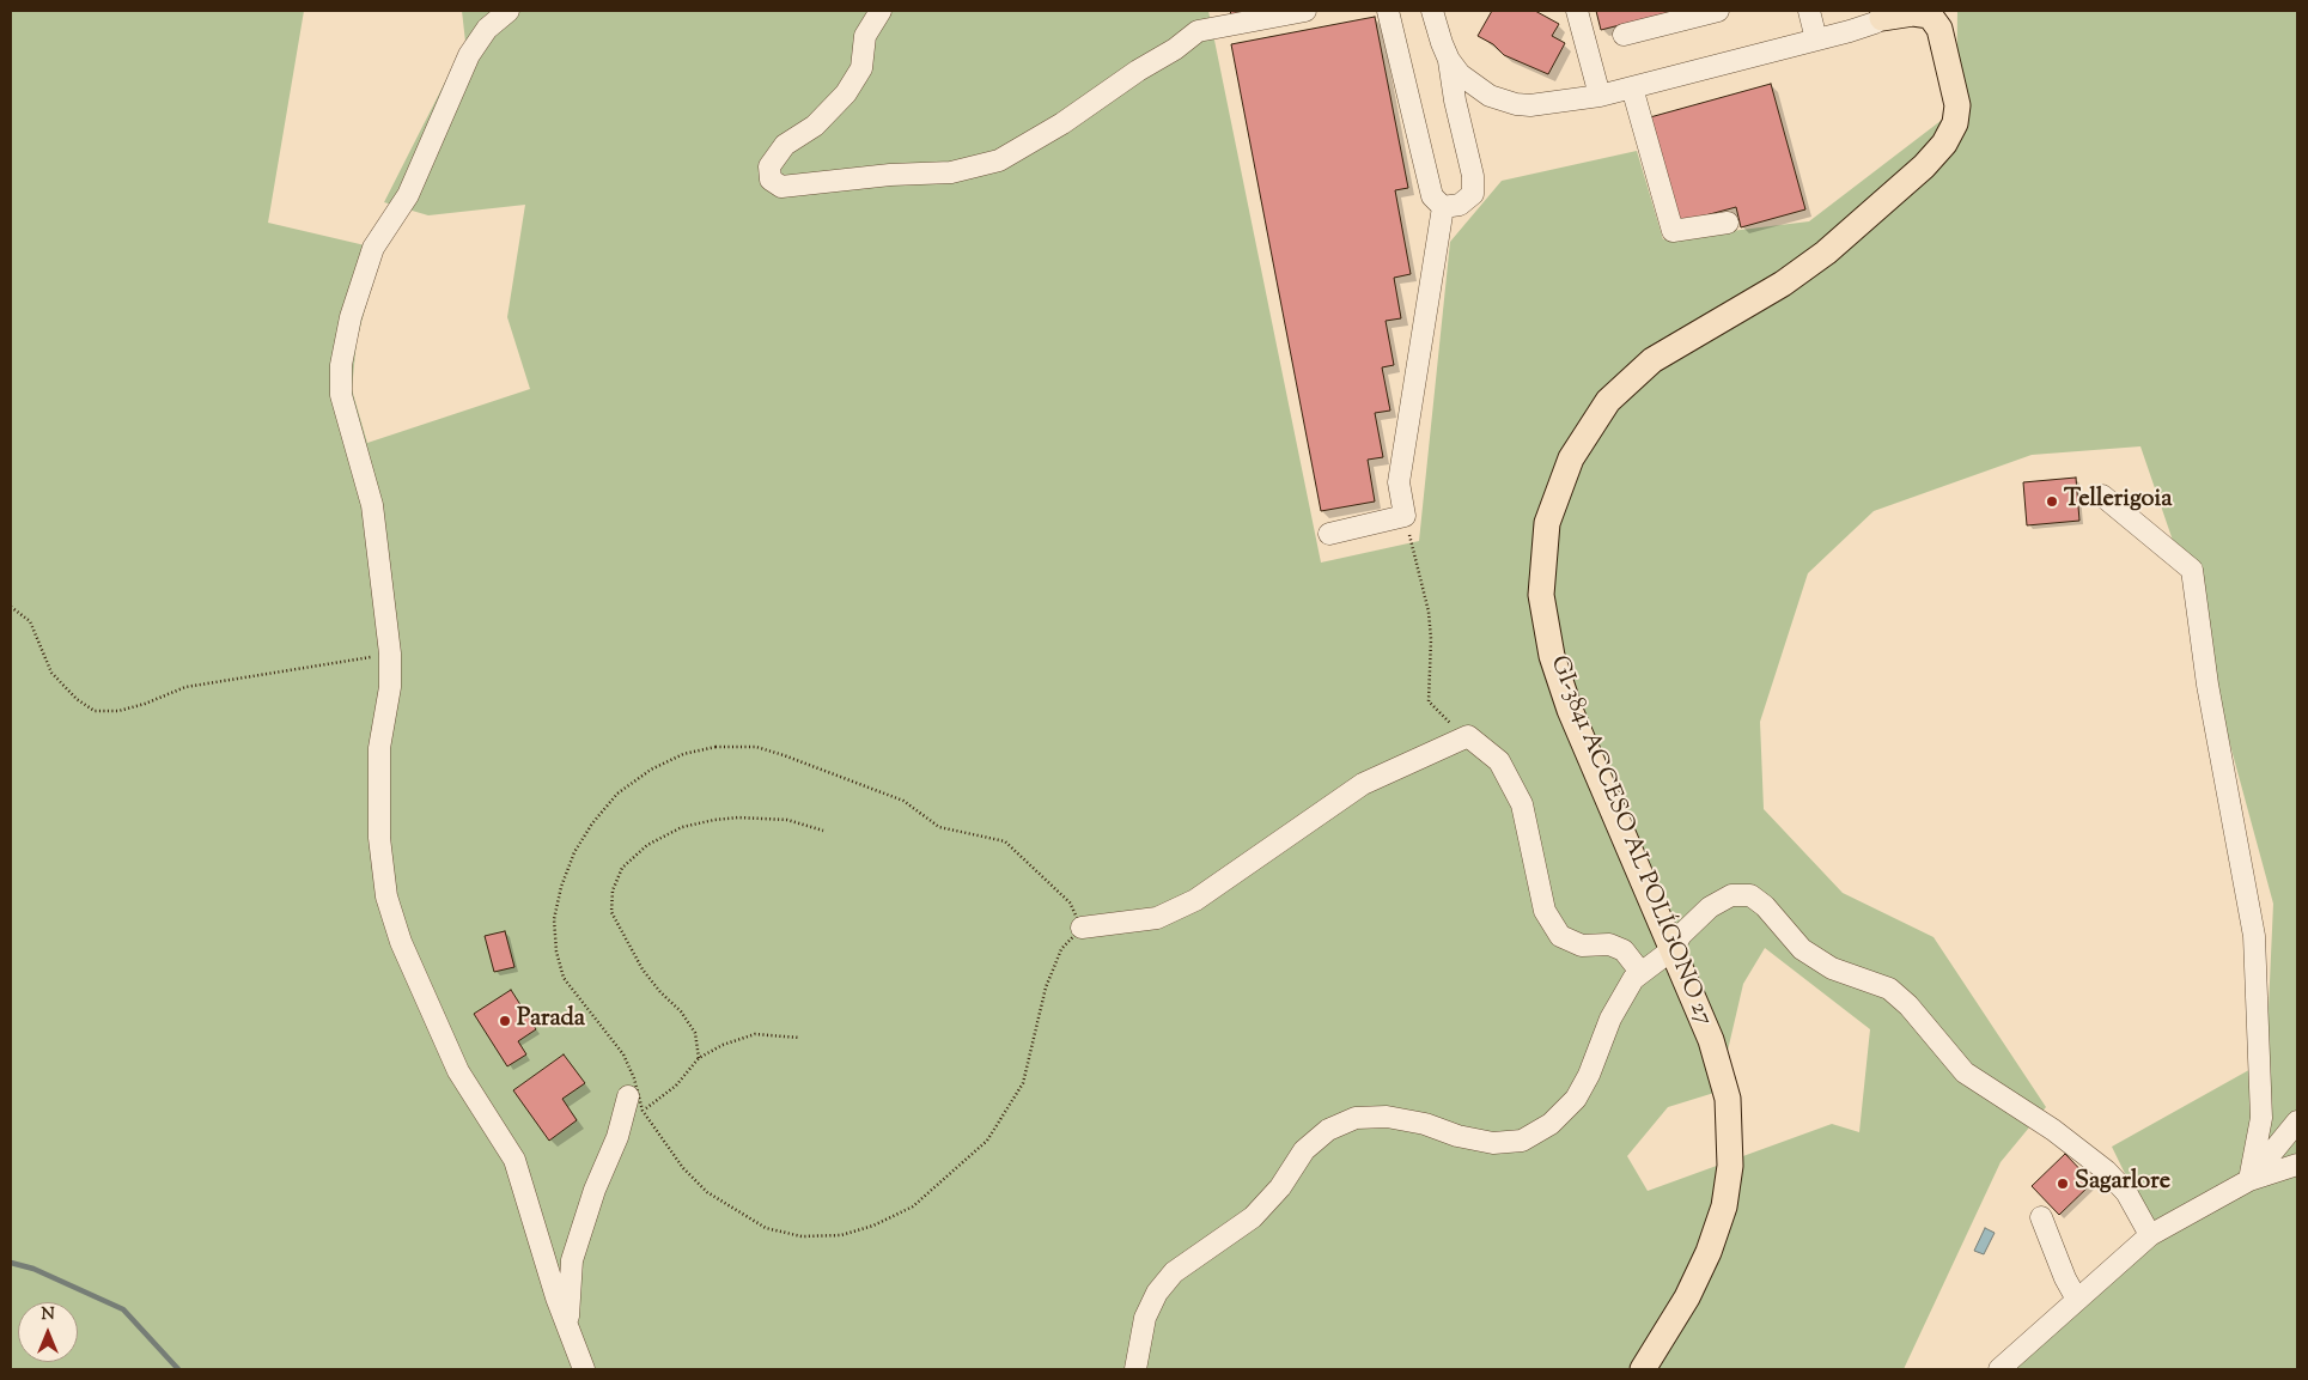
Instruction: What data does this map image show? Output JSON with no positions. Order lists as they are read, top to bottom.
{
  "streets": {
    "main road": ["GI-3841 ACCESO AL POLÍGONO 27"]
  },
  "places": ["Tellerigoia", "Parada", "Sagarlore"],
  "north": "top"
}
